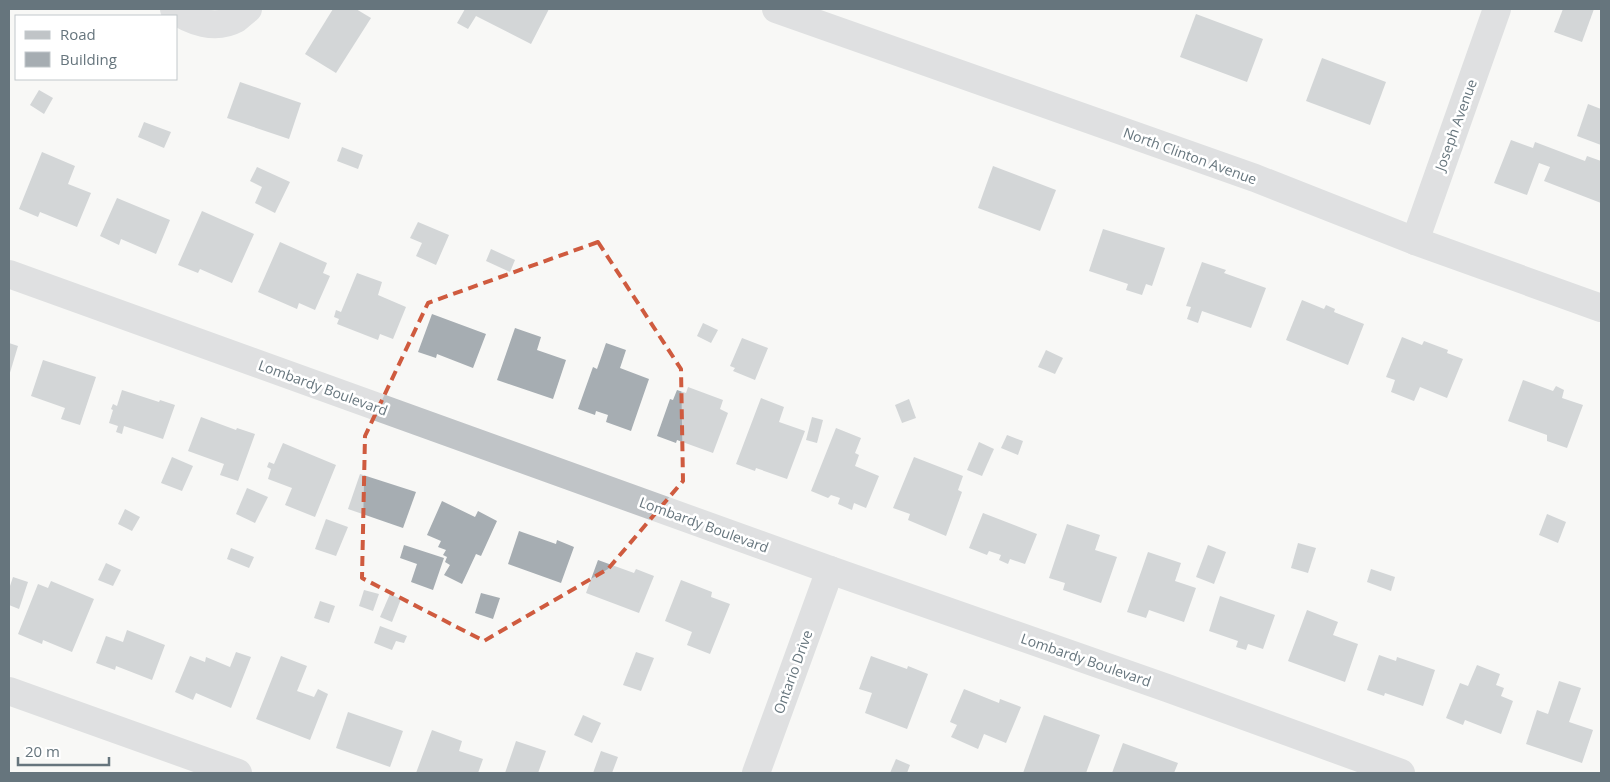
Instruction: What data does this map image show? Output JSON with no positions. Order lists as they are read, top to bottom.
{
  "streets": {
    "street": [
      "Joseph Avenue",
      "North Clinton Avenue",
      "Lombardy Boulevard",
      "Ontario Drive"
    ]
  },
  "crossings": [
    ["Joseph Avenue", "North Clinton Avenue"],
    ["Lombardy Boulevard", "Ontario Drive"]
  ],
  "legend": ["Road", "Building"],
  "scale_bar": "20 m"
}
